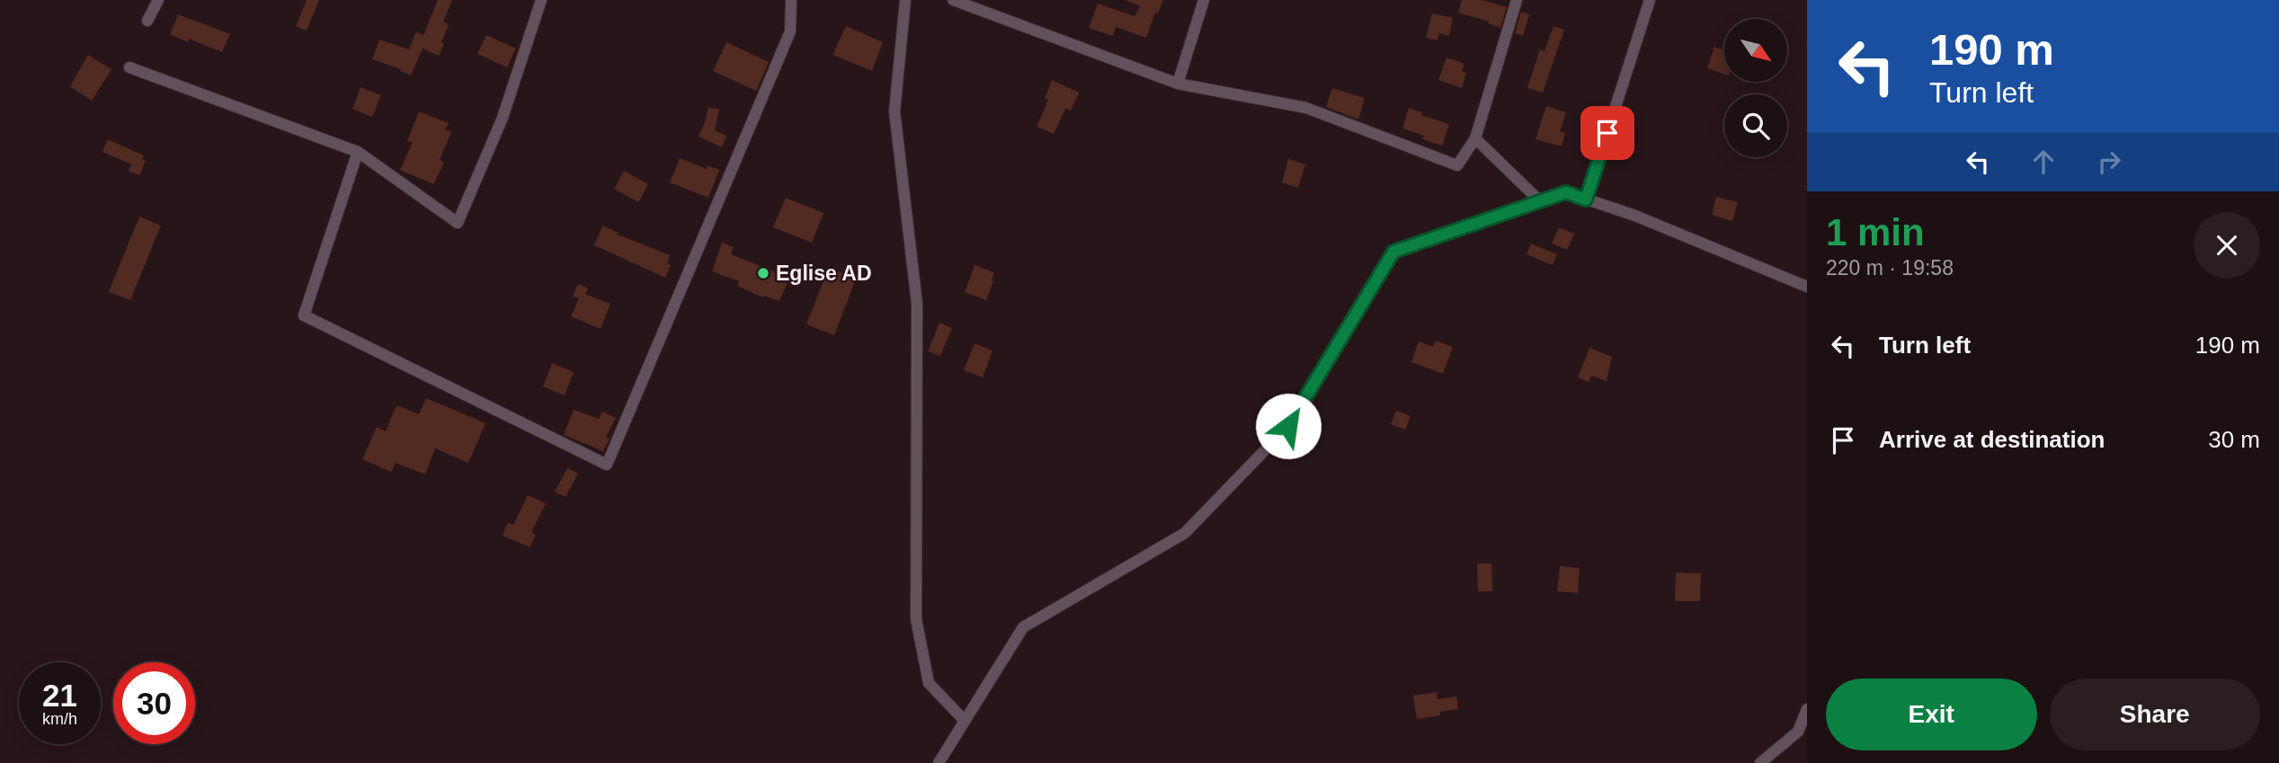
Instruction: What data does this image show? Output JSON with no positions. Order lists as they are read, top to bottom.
{
  "places": ["Eglise AD"],
  "north": "bottom right",
  "page": {
    "turn": ["190 m", "Turn left"],
    "heading": ["1 min", "220 m · 19:58"],
    "list": [
      {
        "name": "Turn left",
        "value": "190 m"
      },
      {
        "name": "Arrive at destination",
        "value": "30 m"
      }
    ],
    "speed": "21 km/h",
    "limit": "30",
    "buttons": ["Exit", "Share"]
  }
}
